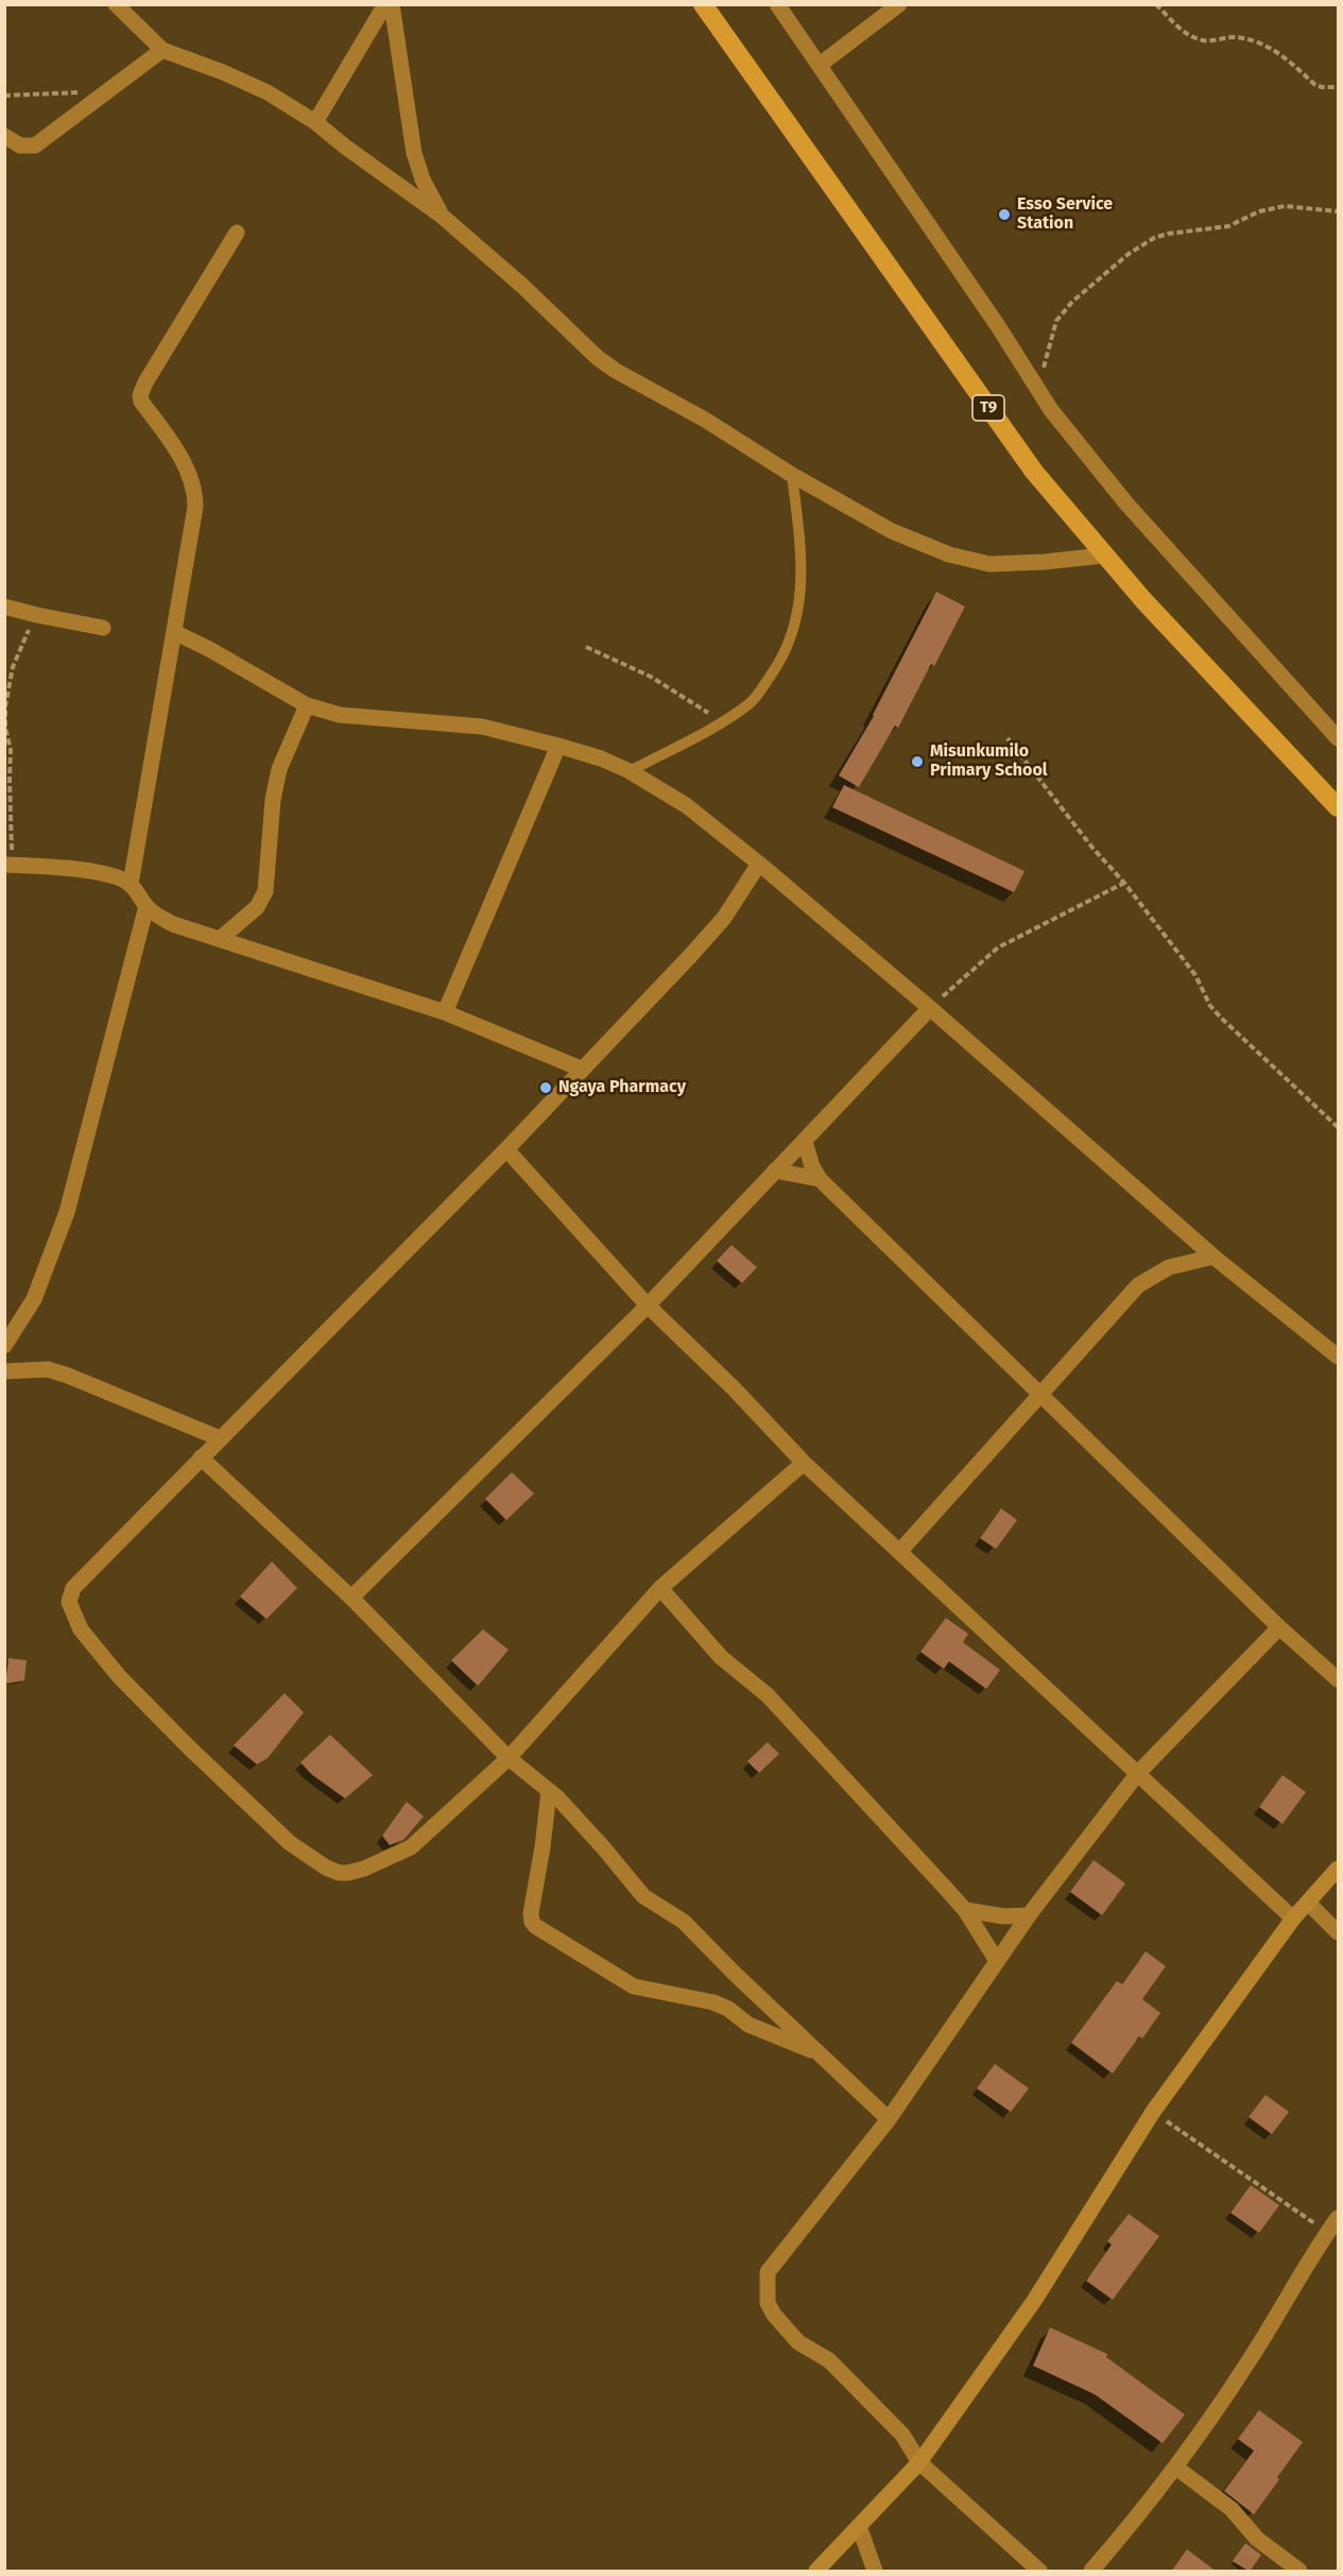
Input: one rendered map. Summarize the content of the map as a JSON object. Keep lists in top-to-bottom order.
{
  "streets": {
    "highway": ["T9"]
  },
  "places": ["Esso Service Station", "Misunkumilo Primary School", "Ngaya Pharmacy"]
}
